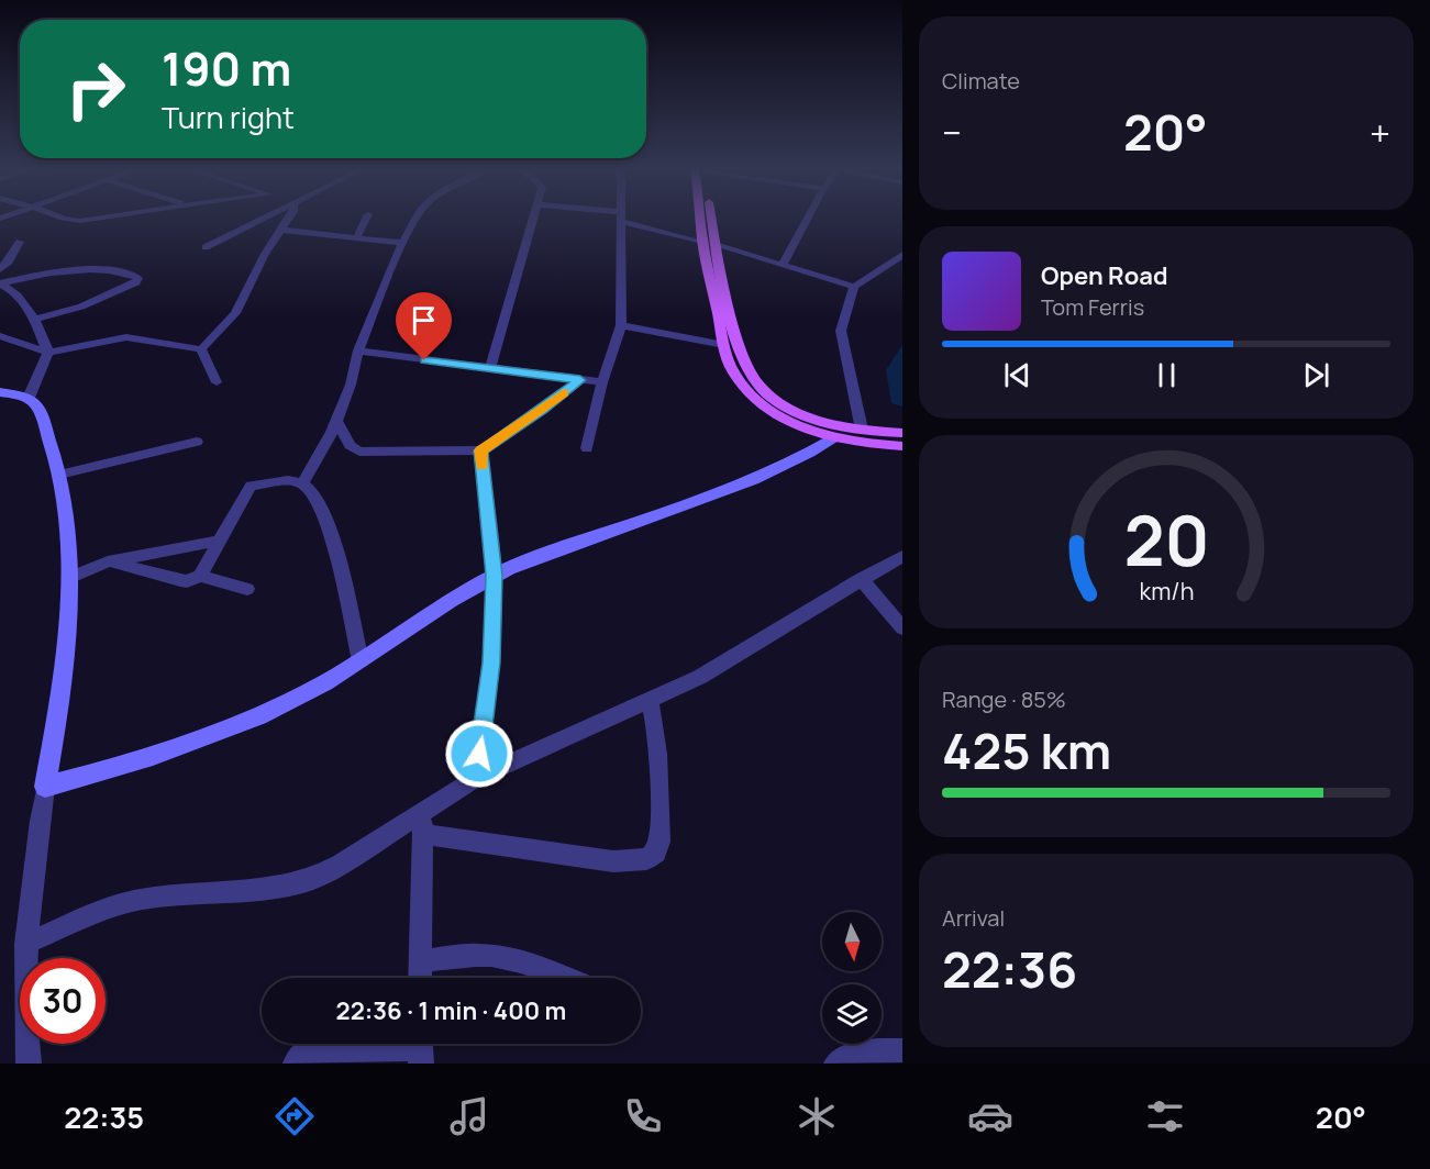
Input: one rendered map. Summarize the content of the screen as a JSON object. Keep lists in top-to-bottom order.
{
  "north": "bottom",
  "page": {
    "tile": [
      "Climate",
      ["Range · 85%", "425 km"],
      ["Arrival", "22:36"]
    ],
    "turn": ["190 m", "Turn right"],
    "heat": ["−", "20°", "+"],
    "song": ["Open Road", "Tom Ferris"],
    "limit": "30",
    "trip": "22:36 · 1 min · 400 m",
    "tabs": ["22:35", "20°"],
    "gauge": ["20", "km/h"]
  }
}
